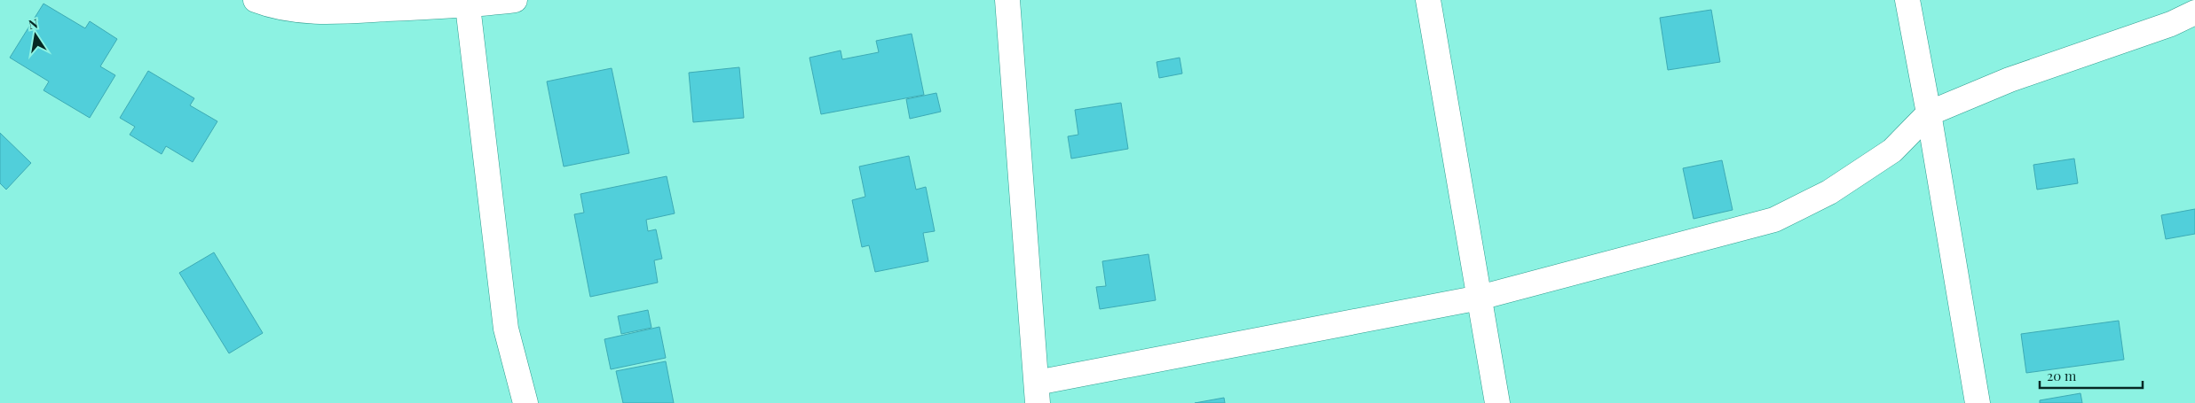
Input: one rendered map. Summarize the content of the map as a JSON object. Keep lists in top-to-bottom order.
{
  "scale_bar": "20 m",
  "north": "top"
}
